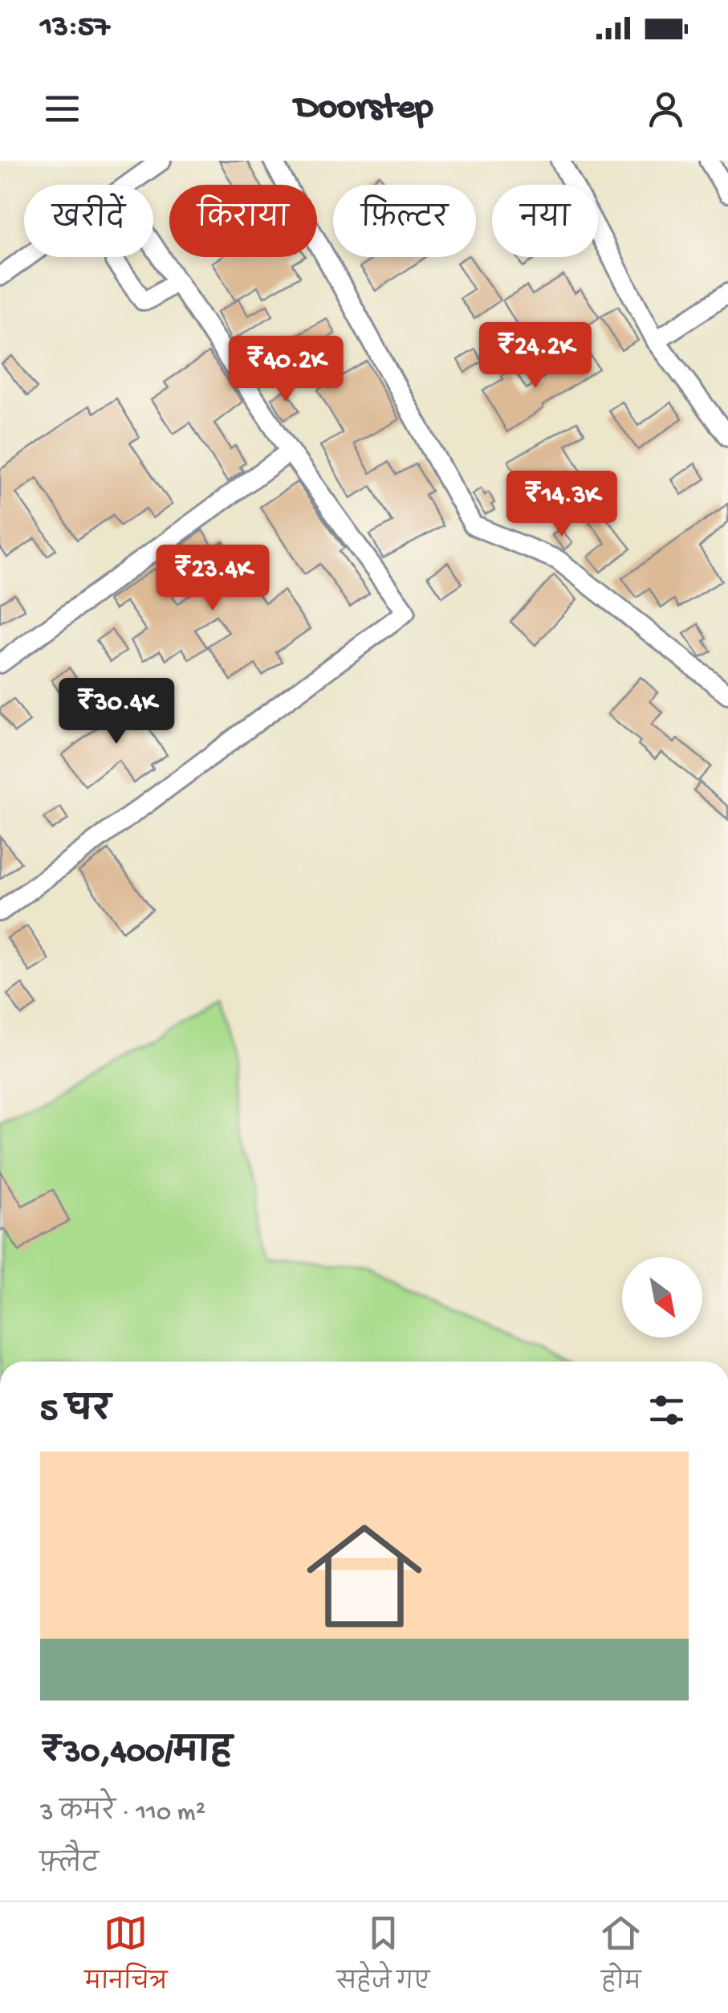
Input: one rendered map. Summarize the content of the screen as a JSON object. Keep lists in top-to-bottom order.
{
  "north": "bottom right",
  "page": {
    "status": "13:57",
    "header": "Doorstep",
    "chip": [
      "खरीदें",
      "किराया",
      "फ़िल्टर",
      "नया"
    ],
    "price": [
      "₹24.2K",
      "₹40.2K",
      "₹14.3K",
      "₹23.4K",
      "₹30.4K"
    ],
    "heading": "5 घर",
    "list": [
      {
        "name": "₹30,400/माह",
        "note": "3 कमरे · 110 m² · फ़्लैट"
      }
    ],
    "tabs": ["मानचित्र", "सहेजे गए", "होम"]
  }
}
